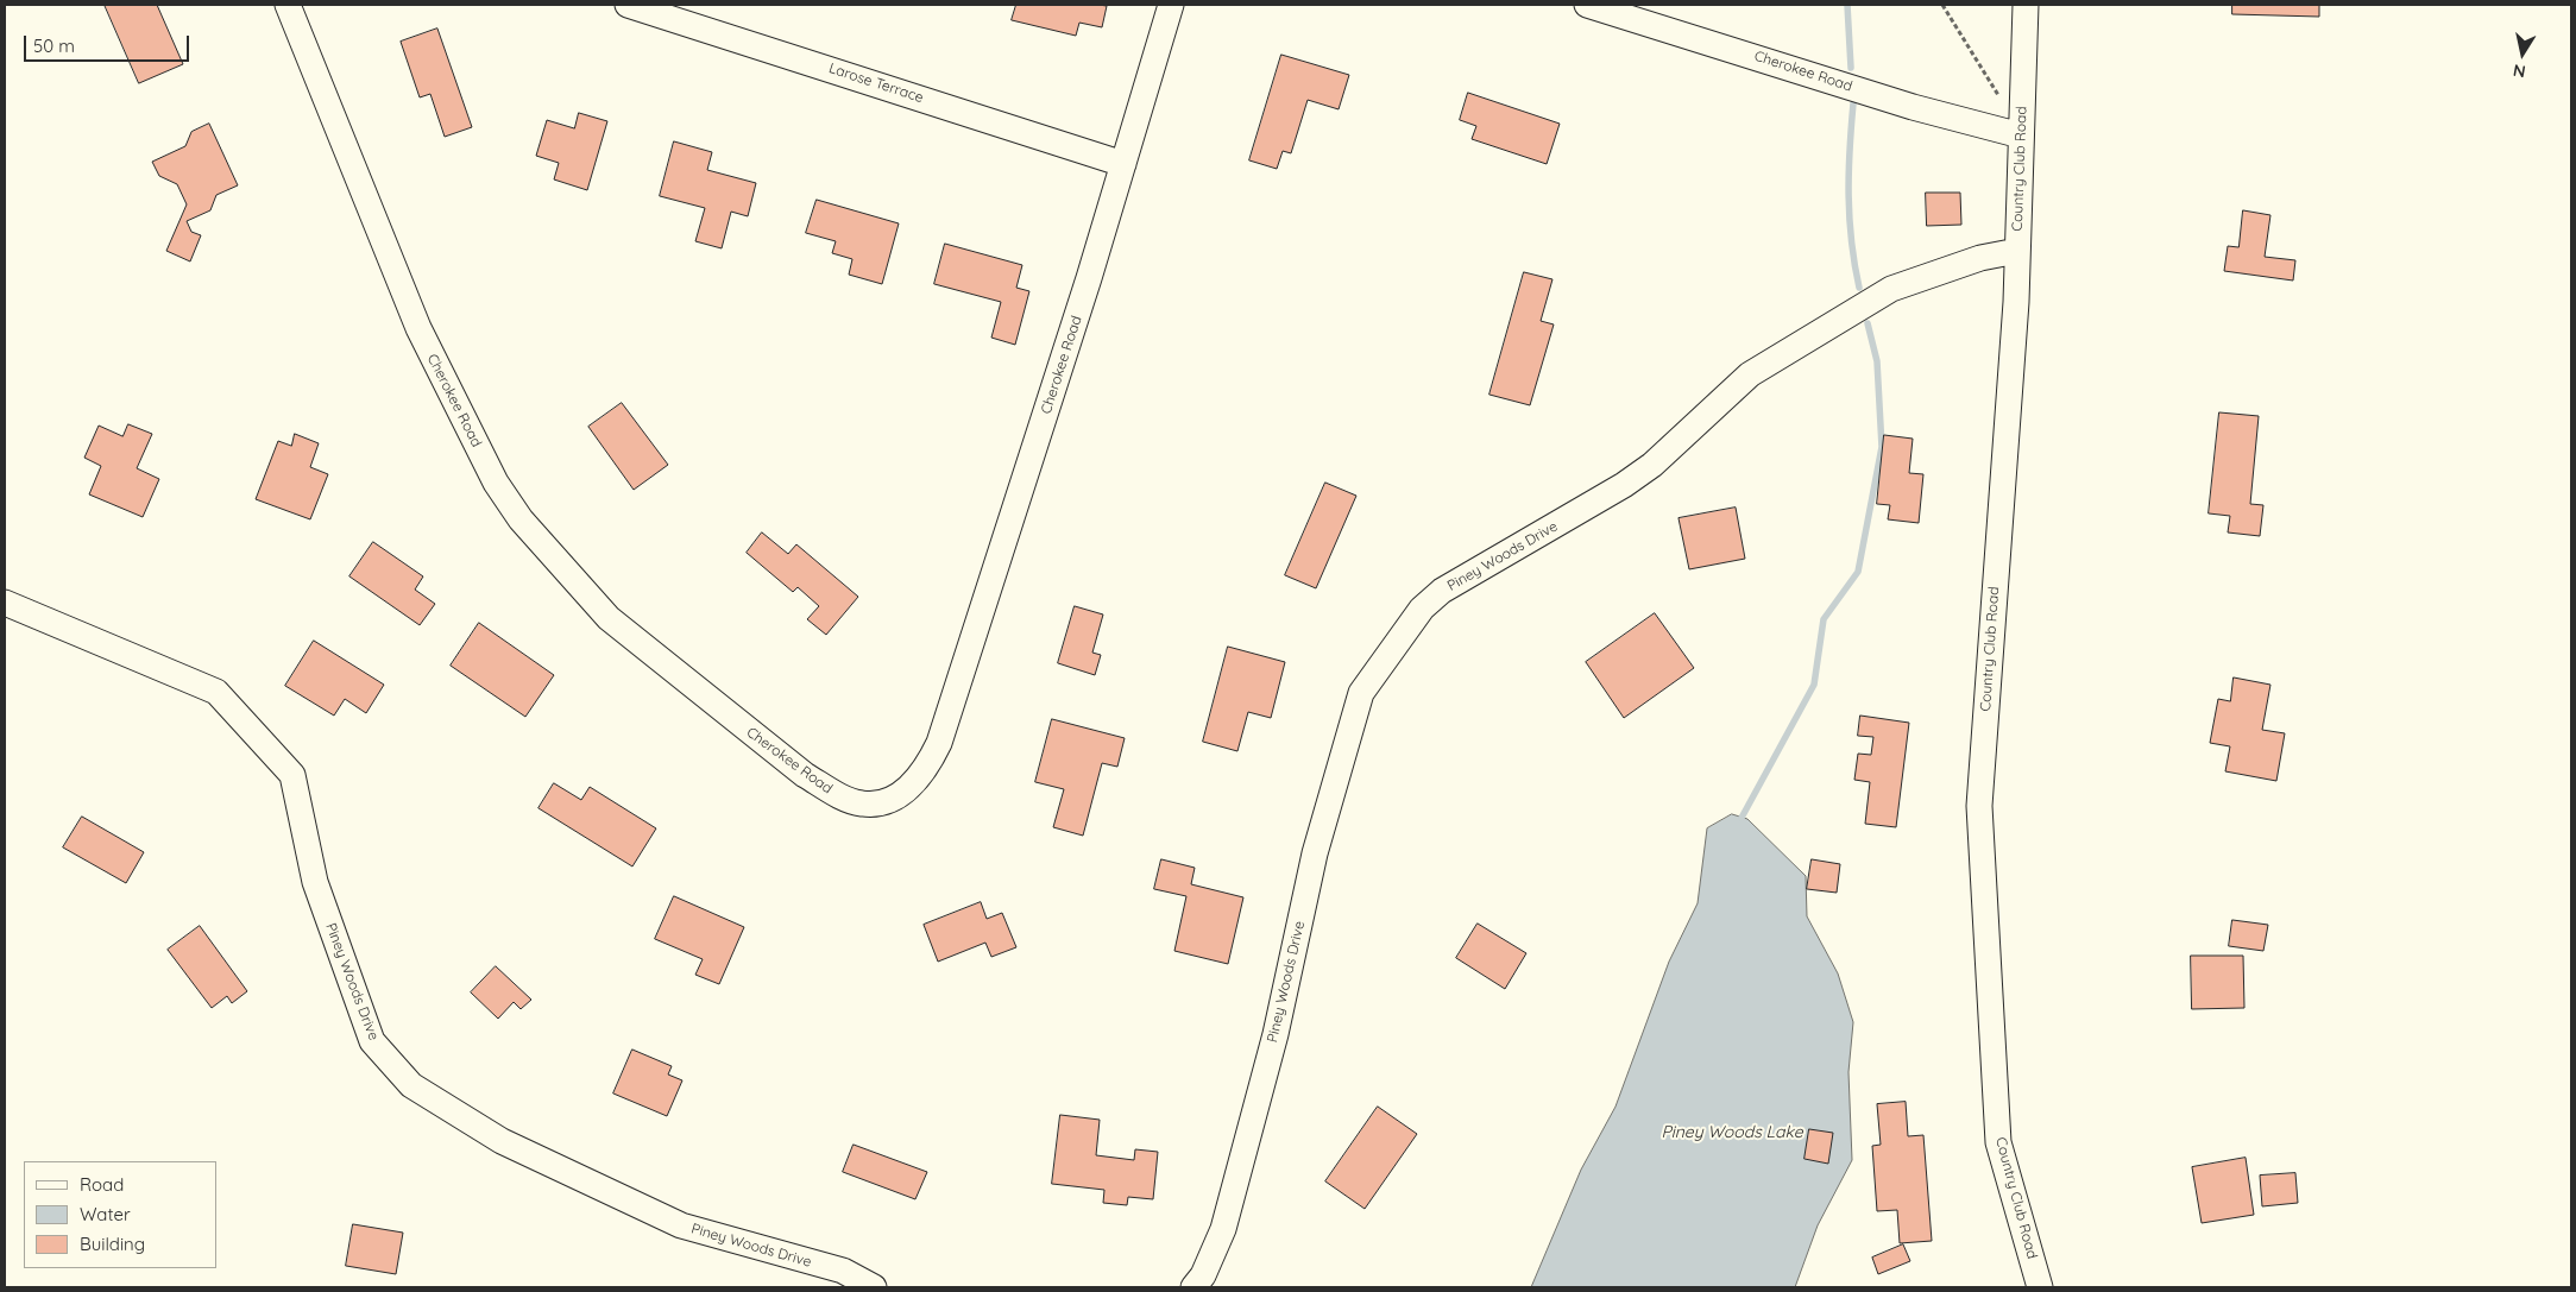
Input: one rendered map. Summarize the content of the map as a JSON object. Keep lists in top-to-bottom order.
{
  "streets": {
    "street": [
      "Cherokee Road",
      "Larose Terrace",
      "Country Club Road",
      "Piney Woods Drive"
    ]
  },
  "crossings": [
    ["Cherokee Road", "Larose Terrace"],
    ["Cherokee Road", "Country Club Road"],
    ["Country Club Road", "Piney Woods Drive"]
  ],
  "water": ["Piney Woods Lake"],
  "legend": ["Road", "Water", "Building"],
  "scale_bar": "50 m",
  "north": "bottom"
}
